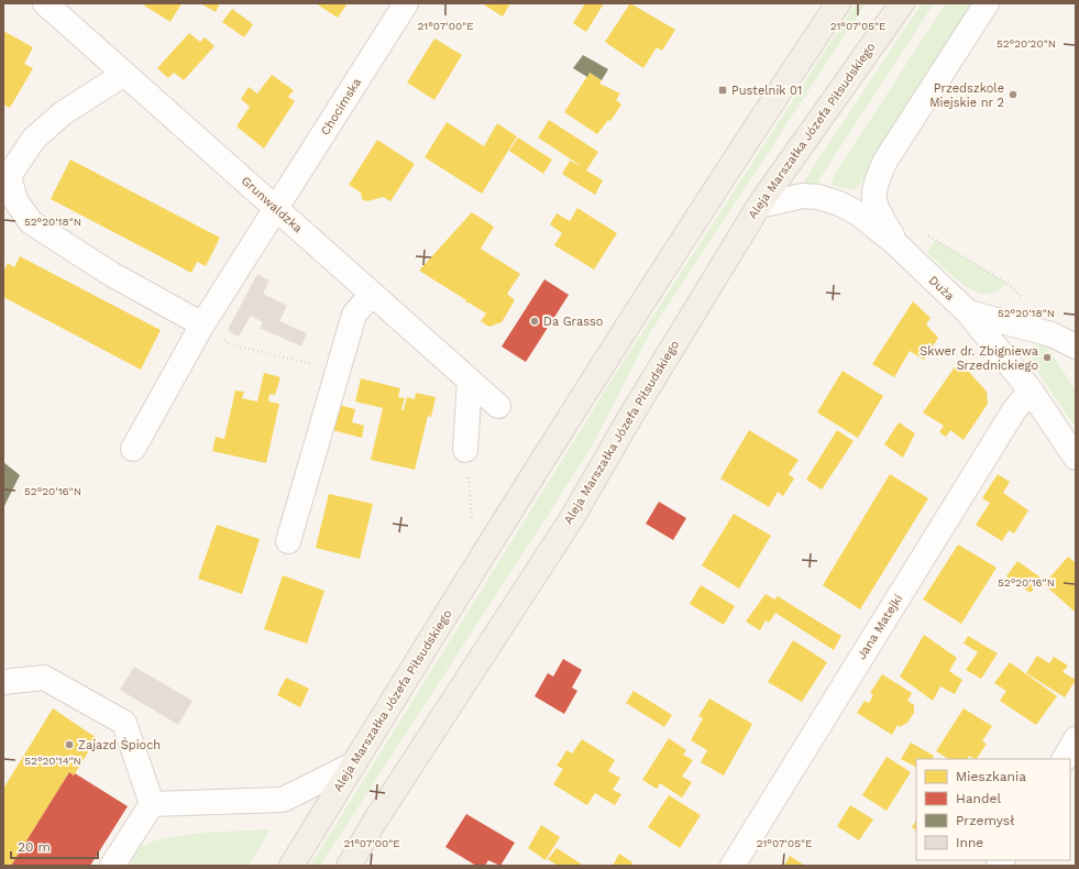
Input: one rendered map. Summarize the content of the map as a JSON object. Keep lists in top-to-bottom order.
{
  "streets": {
    "main road": ["Aleja Marszałka Józefa Piłsudskiego"],
    "street": [
      "Chocimska",
      "Grunwaldzka",
      "Duża",
      "Jana Matejki"
    ]
  },
  "crossings": [
    ["Chocimska", "Grunwaldzka"],
    ["Aleja Marszałka Józefa Piłsudskiego", "Duża"],
    ["Duża", "Jana Matejki"]
  ],
  "places": {
    "transit": ["Pustelnik 01"],
    "other": [
      "Przedszkole Miejskie nr 2",
      "Da Grasso",
      "Skwer dr. Zbigniewa Srzednickiego",
      "Zajazd Śpioch"
    ]
  },
  "legend": [
    "Mieszkania",
    "Handel",
    "Przemysł",
    "Inne"
  ],
  "scale_bar": "20 m",
  "coordinates": [
    "21°07'05\"E",
    "21°07'00\"E",
    "52°20'20\"N",
    "52°20'18\"N",
    "52°20'16\"N",
    "52°20'14\"N"
  ]
}
